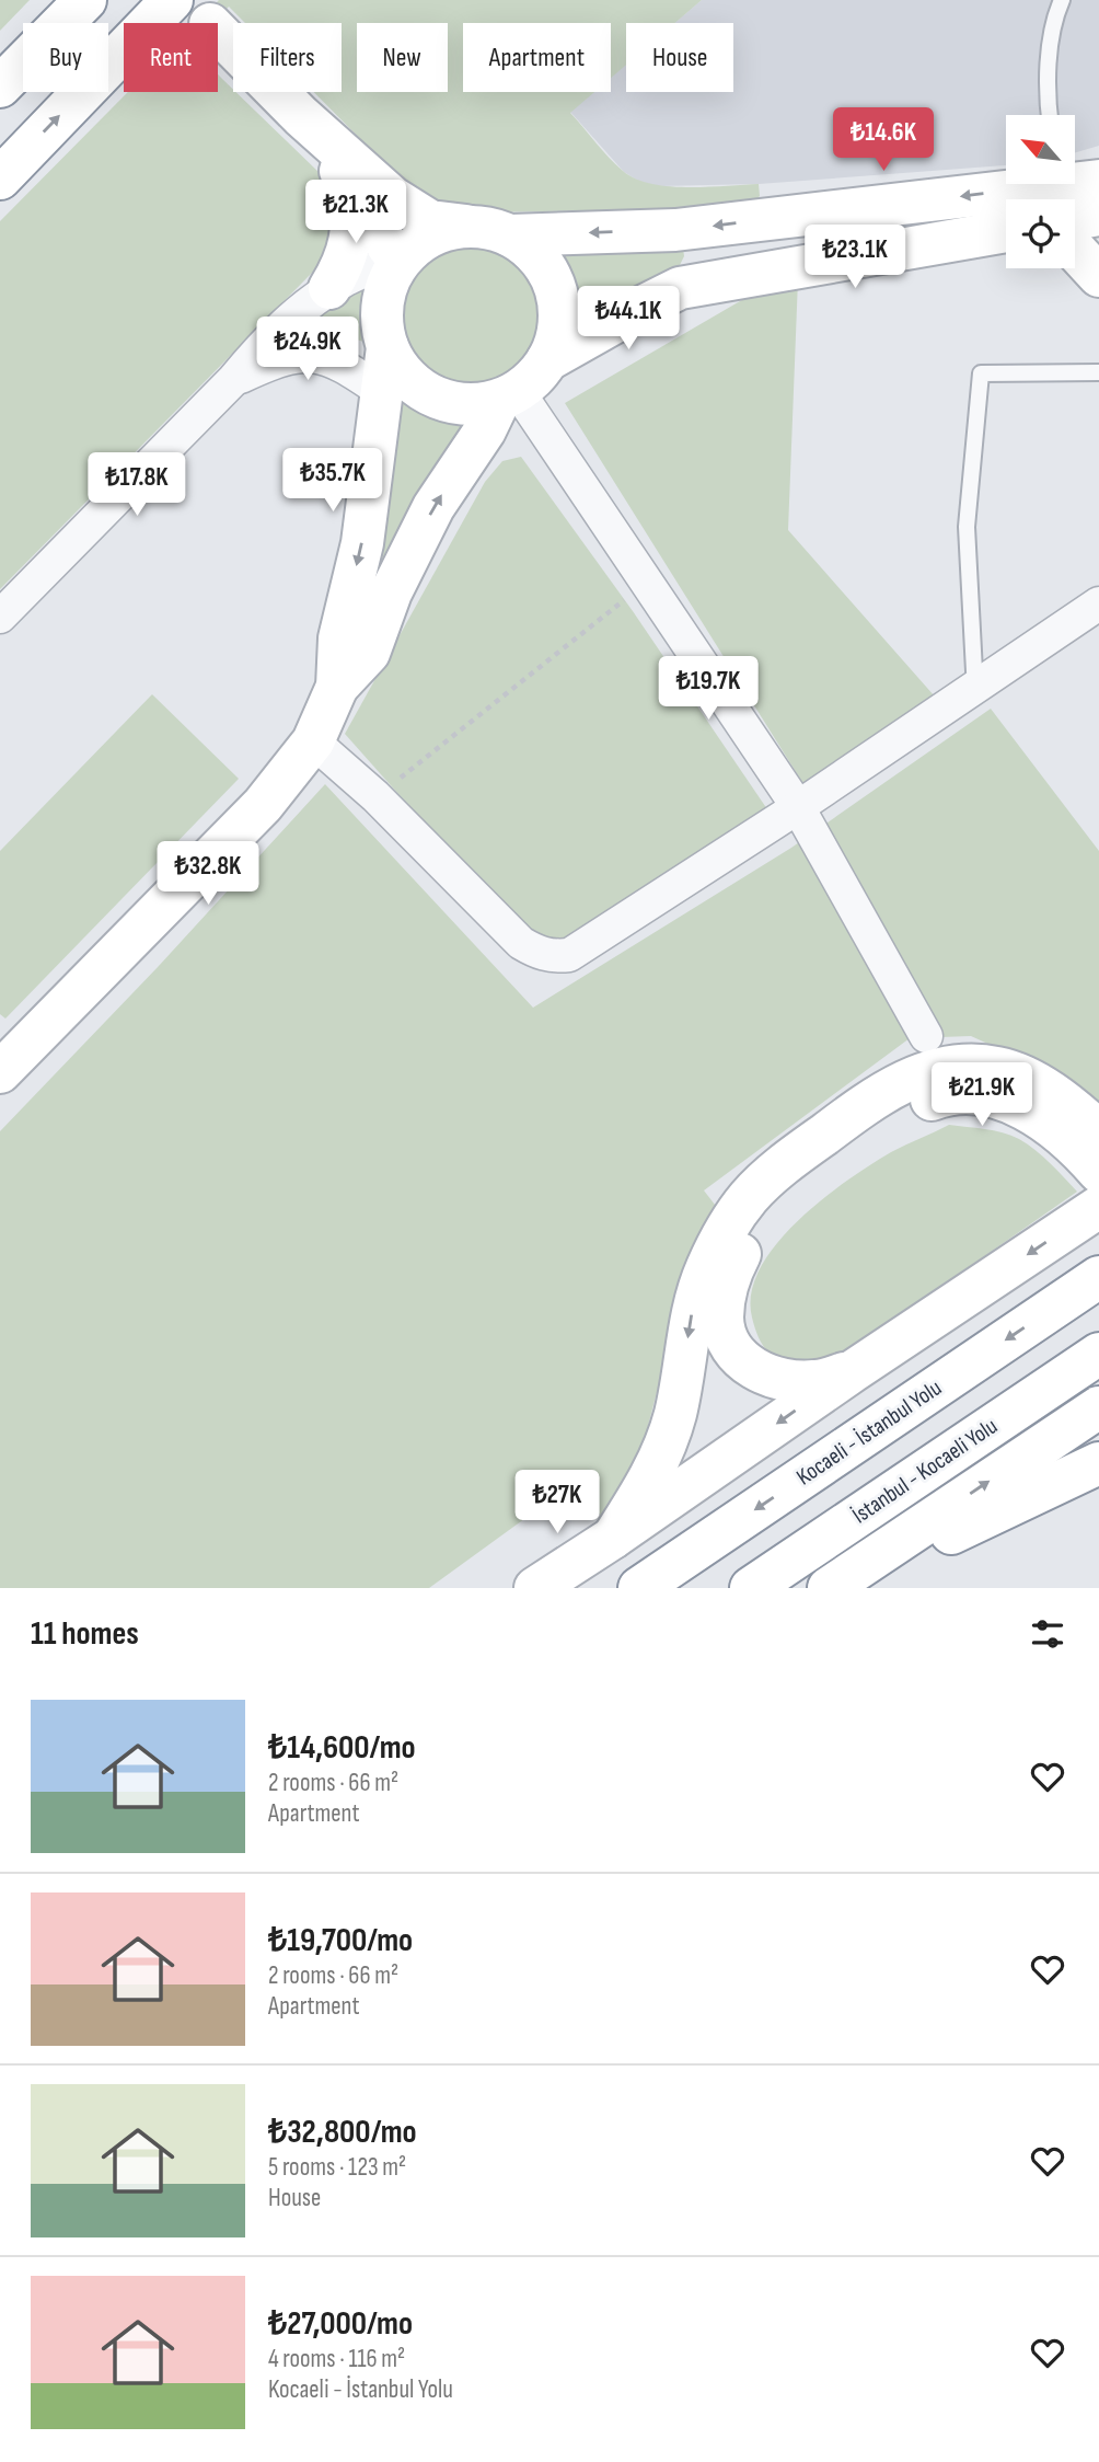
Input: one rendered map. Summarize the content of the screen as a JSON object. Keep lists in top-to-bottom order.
{
  "streets": {
    "main road": ["Kocaeli - İstanbul Yolu", "İstanbul - Kocaeli Yolu"]
  },
  "north": "top left",
  "page": {
    "chip": [
      "Buy",
      "Rent",
      "Filters",
      "New",
      "Apartment",
      "House"
    ],
    "price": [
      "₺14.6K",
      "₺21.3K",
      "₺23.1K",
      "₺44.1K",
      "₺24.9K",
      "₺35.7K",
      "₺17.8K",
      "₺19.7K",
      "₺32.8K",
      "₺21.9K",
      "₺27K"
    ],
    "heading": "11 homes",
    "list": [
      {
        "name": "₺14,600/mo",
        "note": "2 rooms · 66 m² · Apartment"
      },
      {
        "name": "₺19,700/mo",
        "note": "2 rooms · 66 m² · Apartment"
      },
      {
        "name": "₺32,800/mo",
        "note": "5 rooms · 123 m² · House"
      },
      {
        "name": "₺27,000/mo",
        "note": "4 rooms · 116 m² · Kocaeli - İstanbul Yolu"
      }
    ]
  }
}
